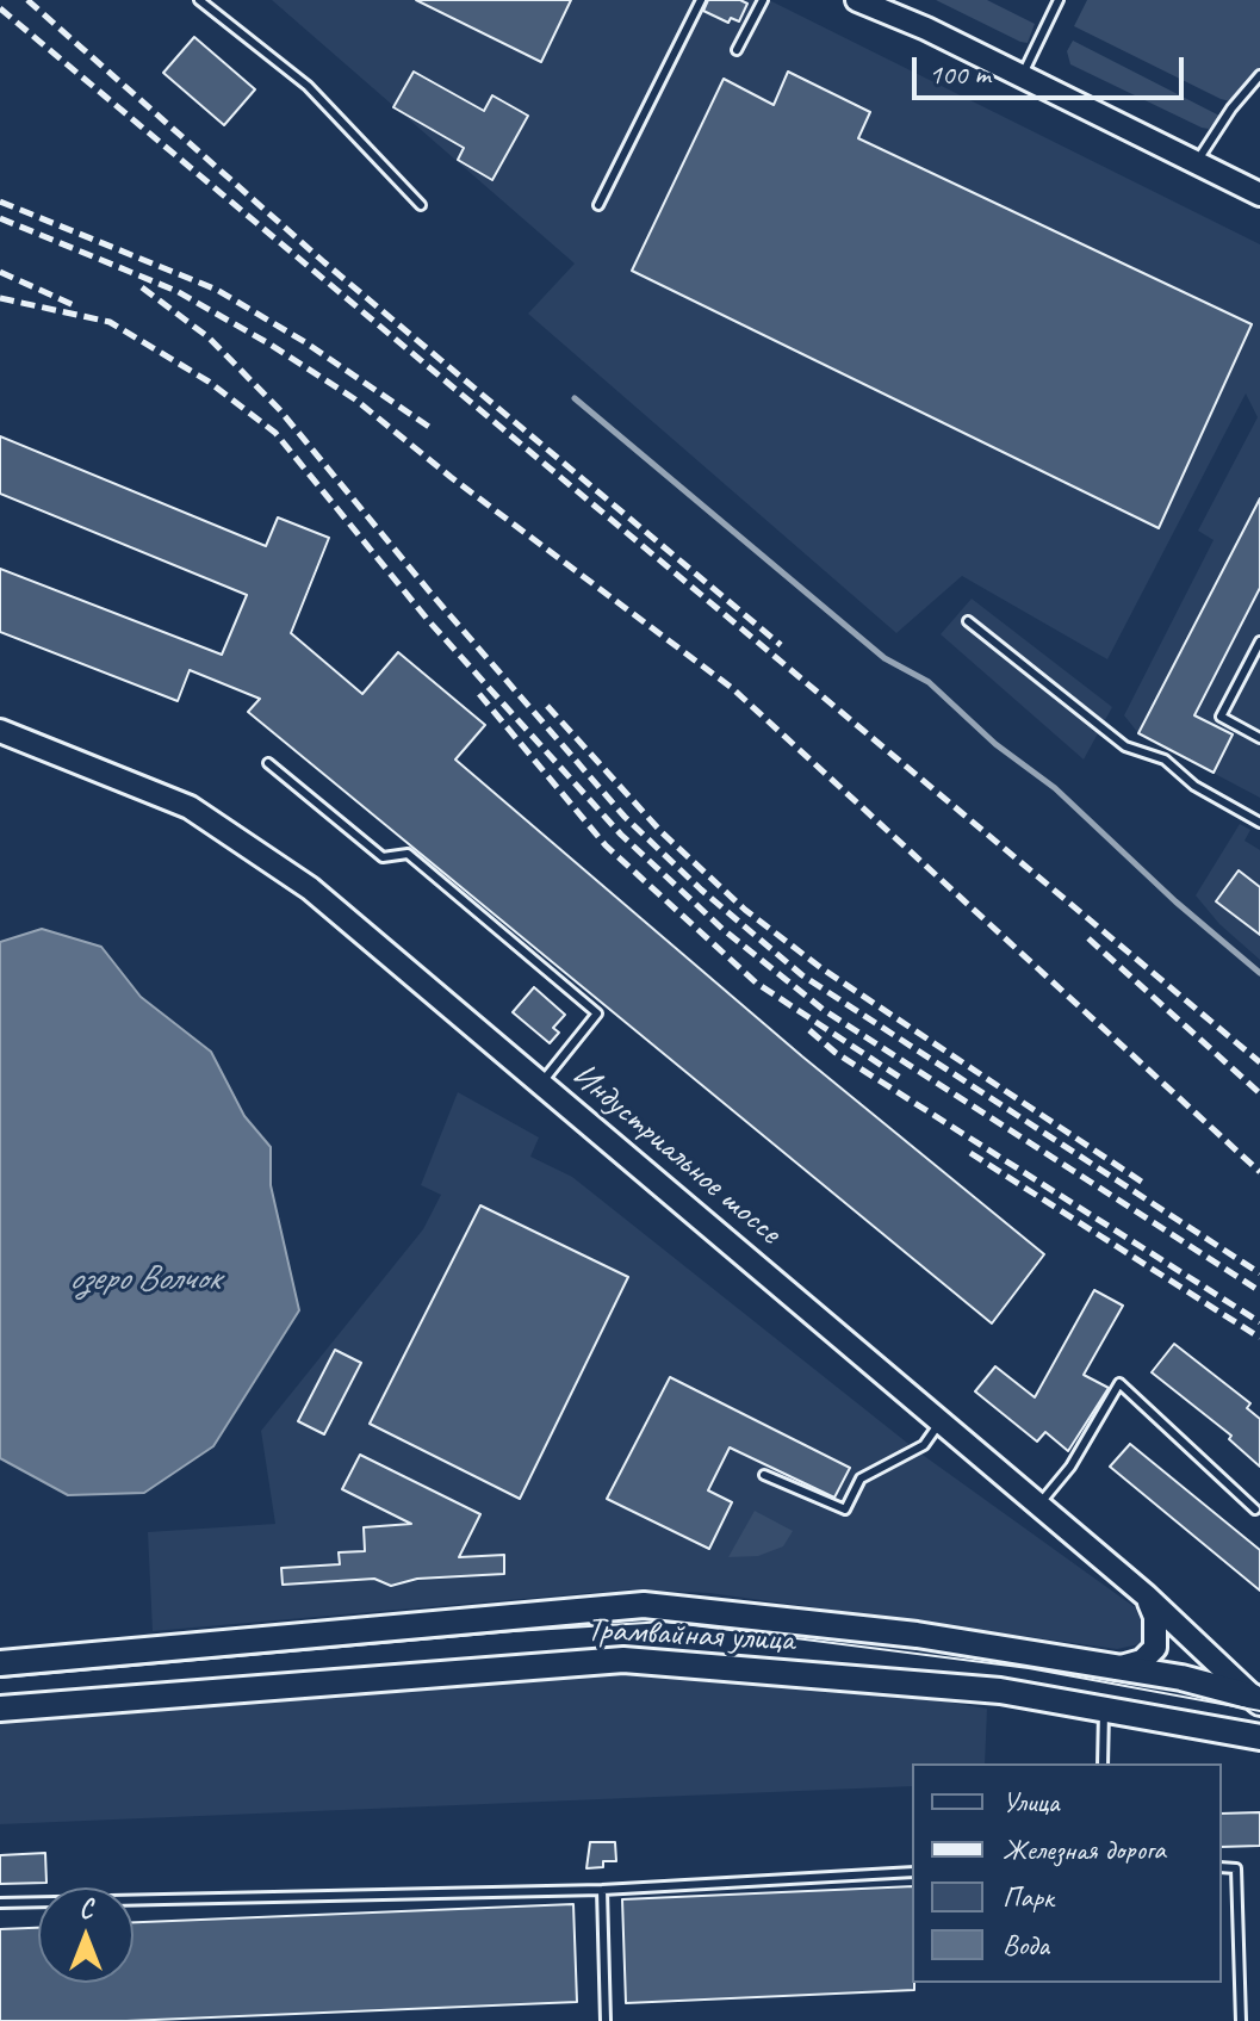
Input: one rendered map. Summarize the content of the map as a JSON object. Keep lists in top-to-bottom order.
{
  "streets": {
    "main road": ["Трамвайная улица"],
    "street": ["Индустриальное шоссе"]
  },
  "crossings": [
    ["Индустриальное шоссе", "Трамвайная улица"]
  ],
  "water": ["озеро Волчок"],
  "legend": [
    "Улица",
    "Железная дорога",
    "Парк",
    "Вода"
  ],
  "scale_bar": "100 m",
  "north": "top"
}
